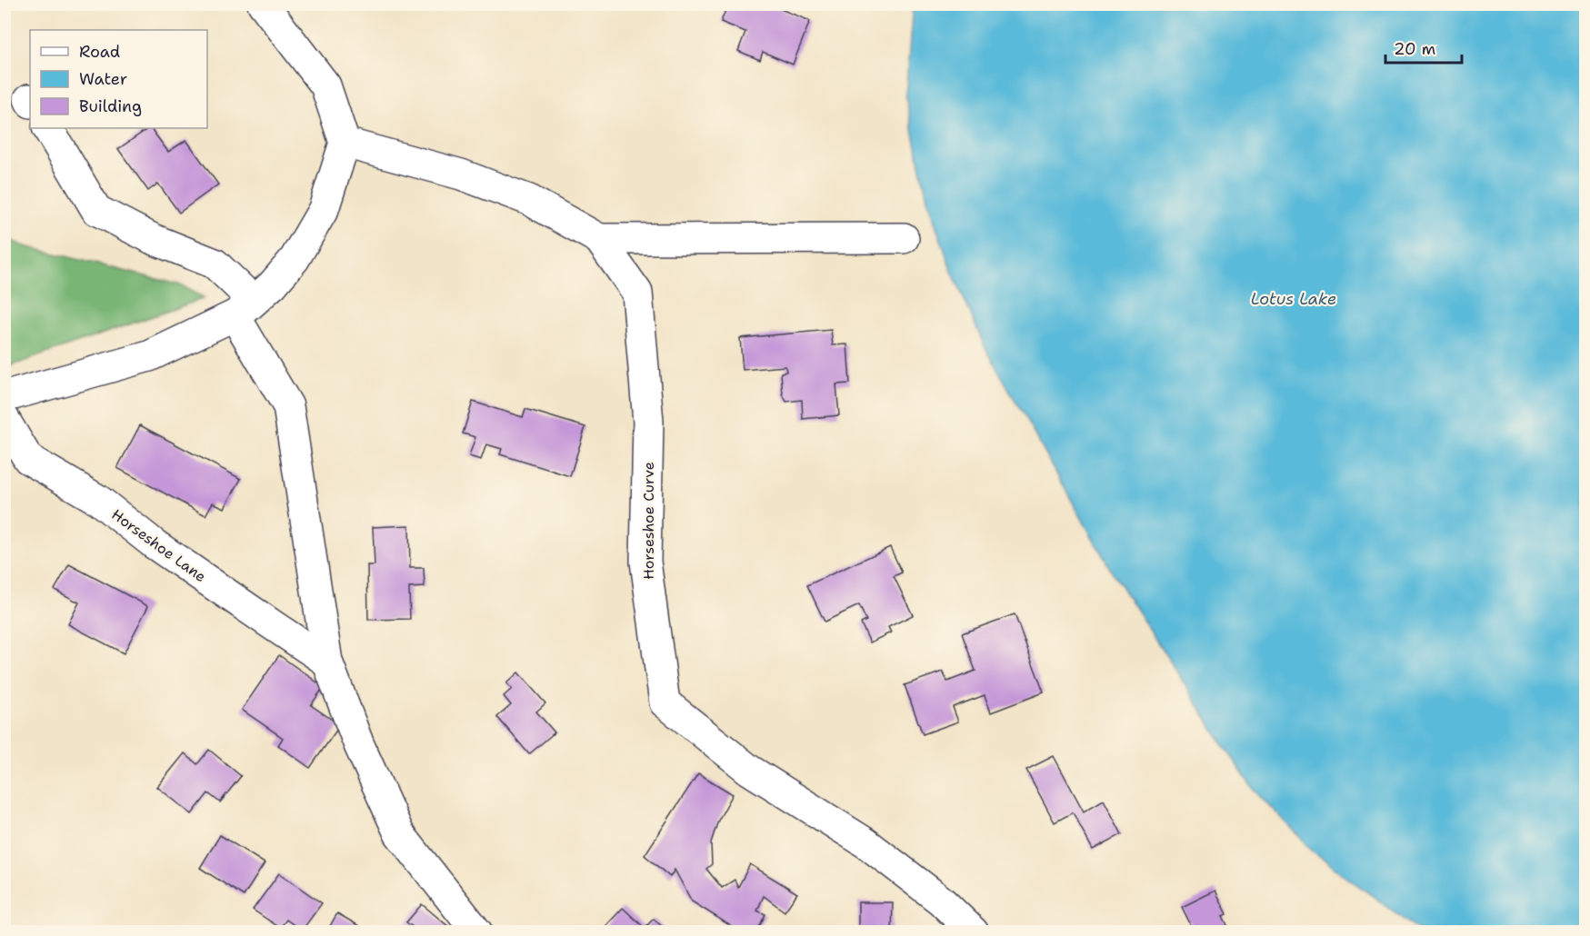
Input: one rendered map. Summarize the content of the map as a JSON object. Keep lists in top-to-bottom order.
{
  "streets": {
    "street": ["Horseshoe Curve", "Horseshoe Lane"]
  },
  "water": ["Lotus Lake"],
  "legend": ["Road", "Water", "Building"],
  "scale_bar": "20 m"
}
